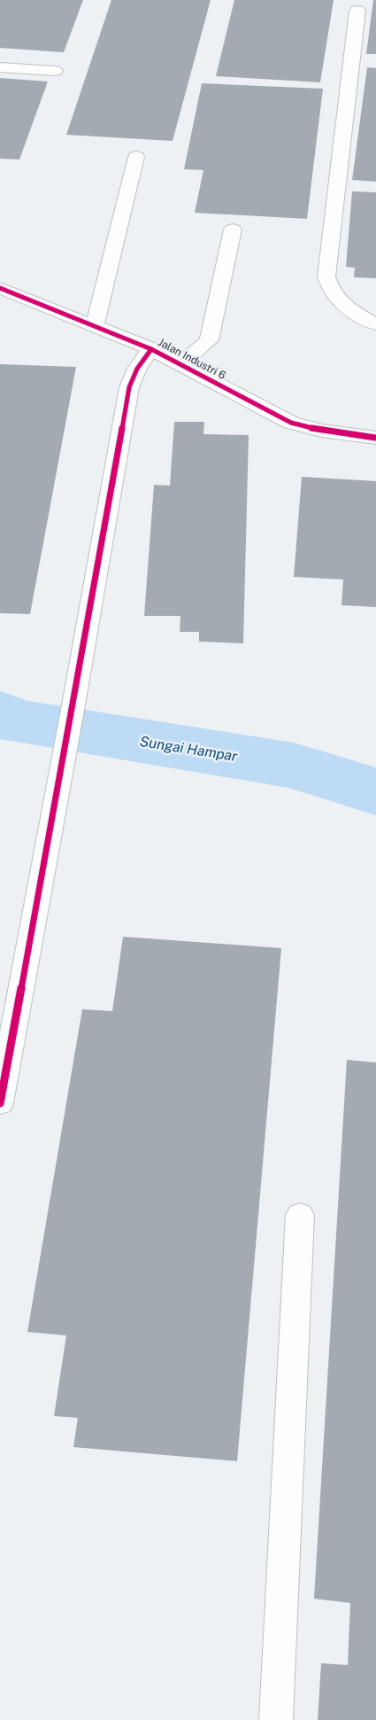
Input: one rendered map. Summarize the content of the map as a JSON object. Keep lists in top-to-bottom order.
{
  "streets": {
    "street": ["Jalan Industri 6"]
  },
  "water": ["Sungai Hampar"]
}
